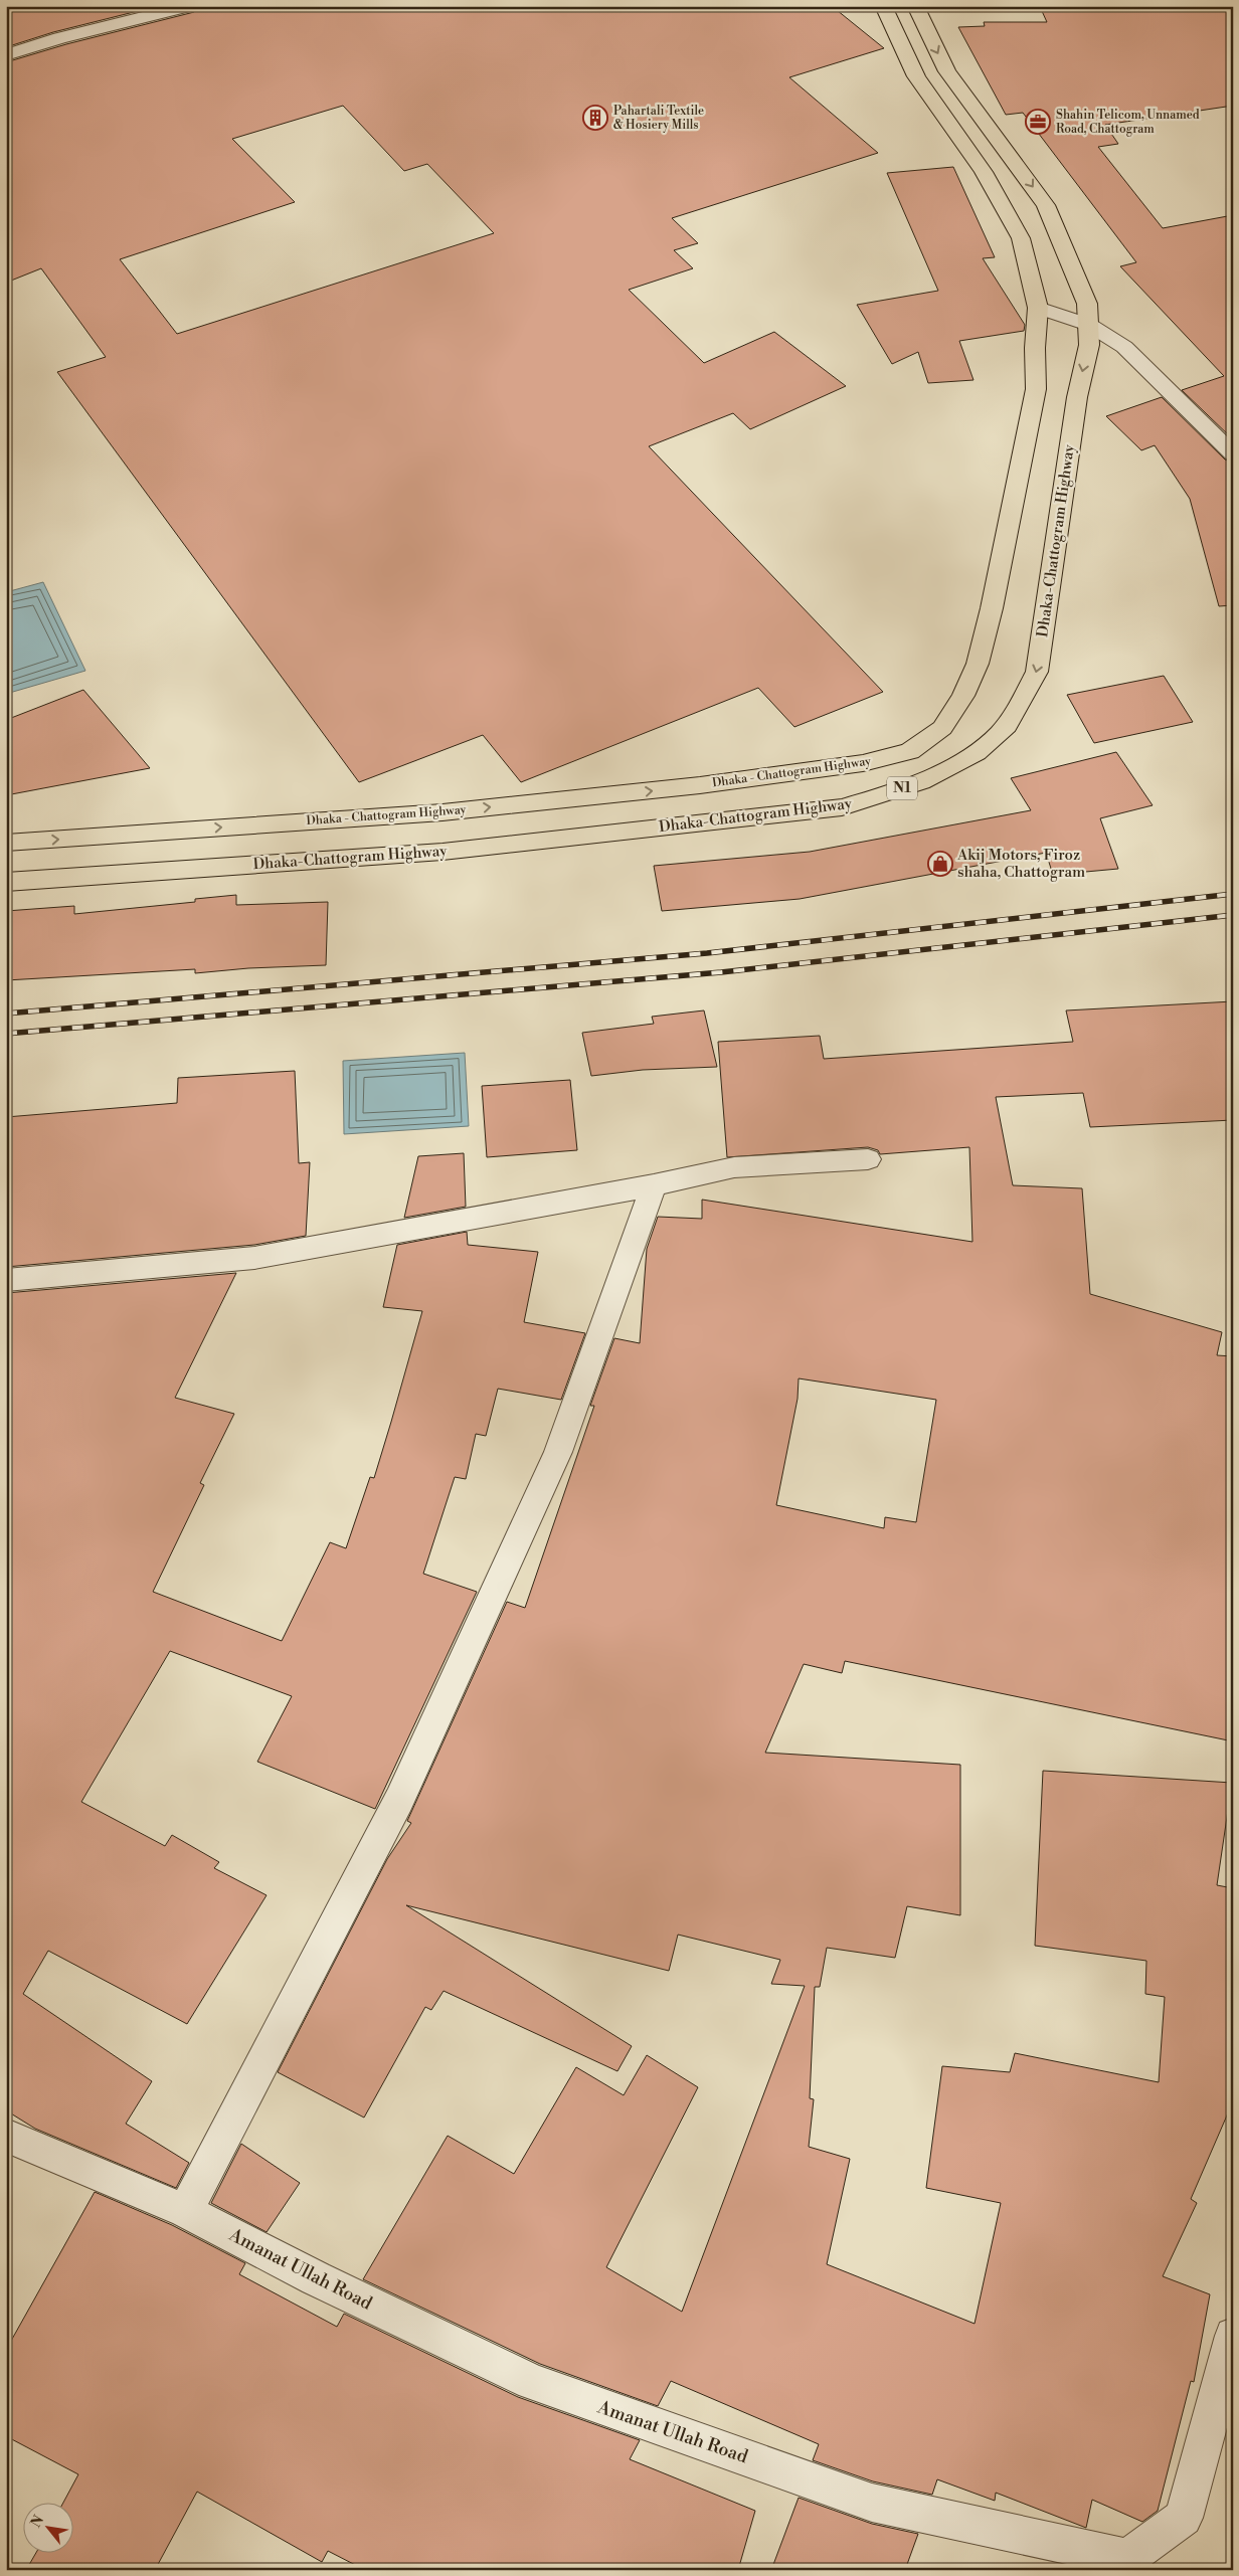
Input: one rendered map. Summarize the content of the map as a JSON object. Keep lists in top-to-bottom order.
{
  "streets": {
    "highway": ["Dhaka-Chattogram Highway", "Dhaka - Chattogram Highway", "N1"],
    "street": ["Amanat Ullah Road"]
  },
  "one_way": ["Dhaka - Chattogram Highway"],
  "places": {
    "building": ["Pahartali Textile & Hosiery Mills"],
    "office": ["Shahin Telicom, Unnamed Road, Chattogram"],
    "shop": ["Akij Motors, Firoz shaha, Chattogram"]
  },
  "north": "top left"
}
